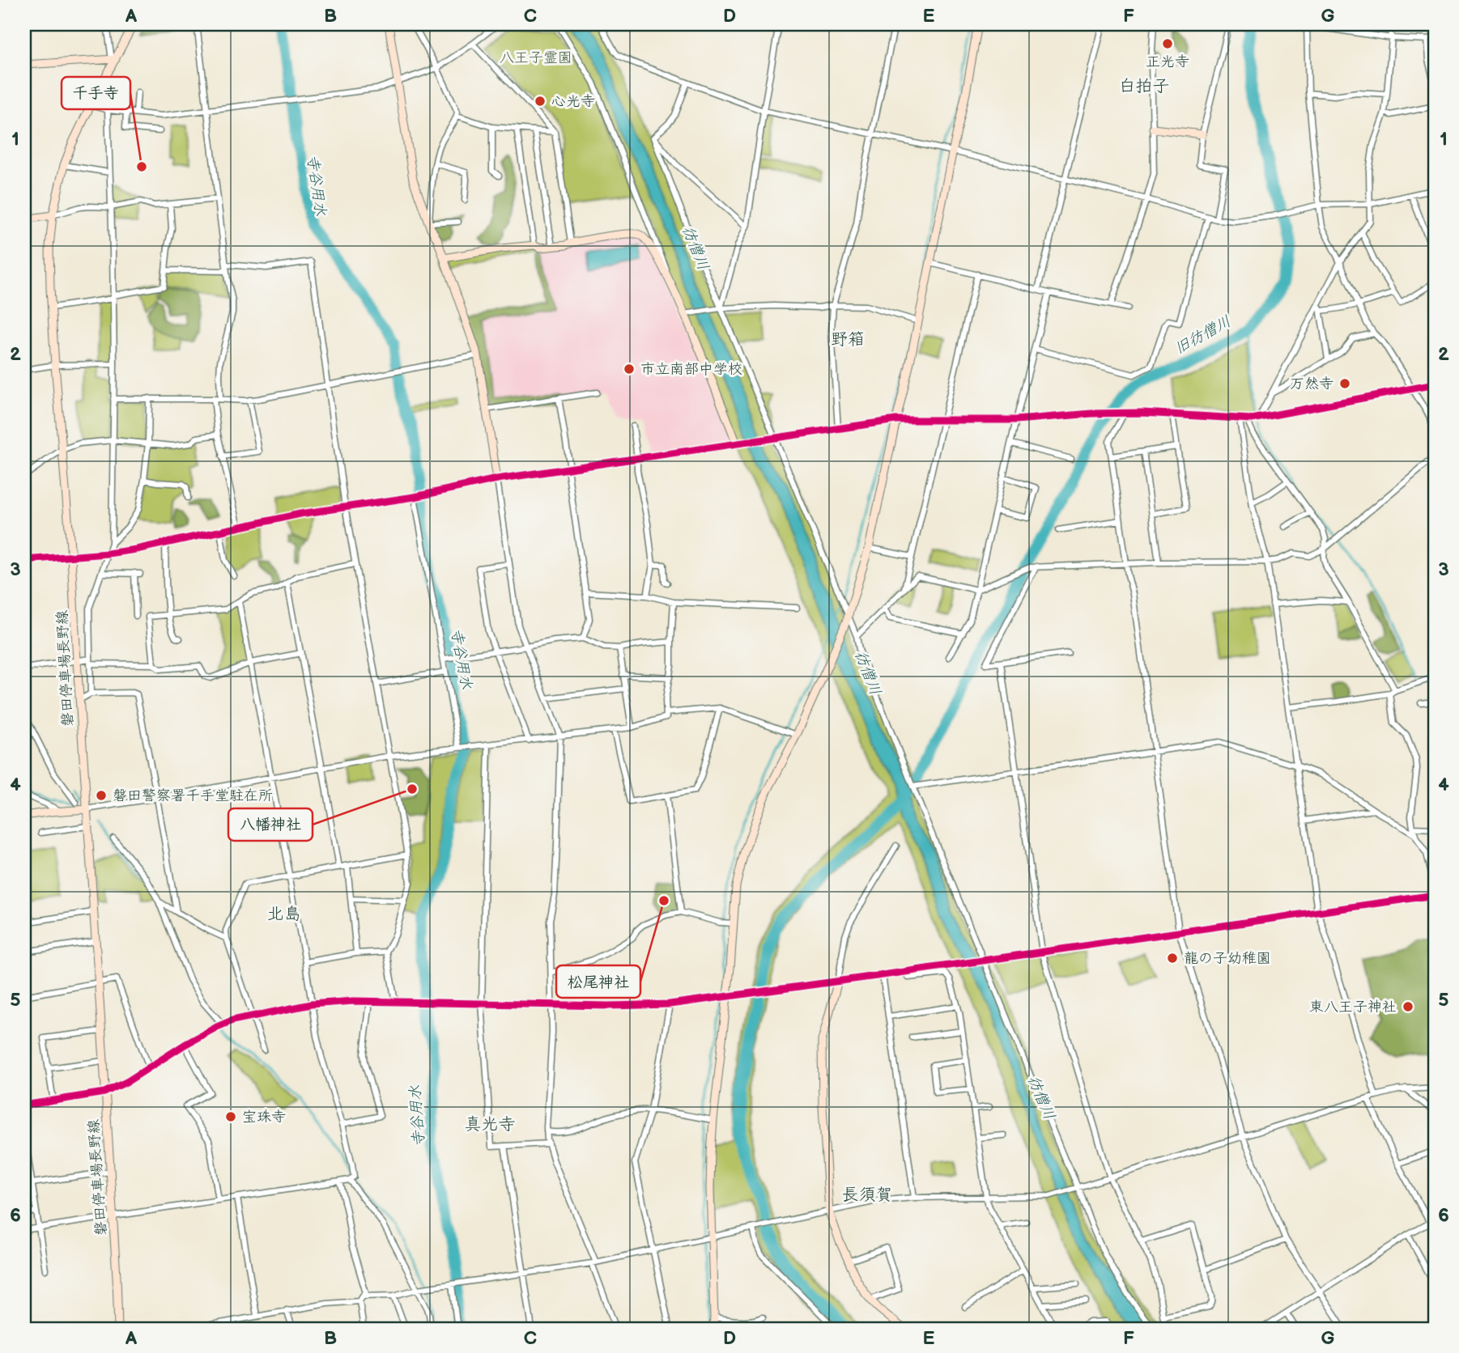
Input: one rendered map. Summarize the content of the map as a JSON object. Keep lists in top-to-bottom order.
{
  "streets": {
    "street": ["磐田停車場長野線"]
  },
  "districts": [
    "白拍子",
    "野箱",
    "北島",
    "真光寺",
    "長須賀"
  ],
  "water": ["寺谷用水", "彷僧川", "旧彷僧川"],
  "parks": ["八王子霊園"],
  "places": [
    "正光寺",
    "心光寺",
    "千手寺",
    "市立南部中学校",
    "万然寺",
    "八幡神社",
    "磐田警察署千手堂駐在所",
    "松尾神社",
    "龍の子幼稚園",
    "東八王子神社",
    "宝珠寺"
  ],
  "grid": {
    "columns": [
      "A",
      "B",
      "C",
      "D",
      "E",
      "F",
      "G"
    ],
    "rows": [
      "1",
      "2",
      "3",
      "4",
      "5",
      "6"
    ]
  }
}
